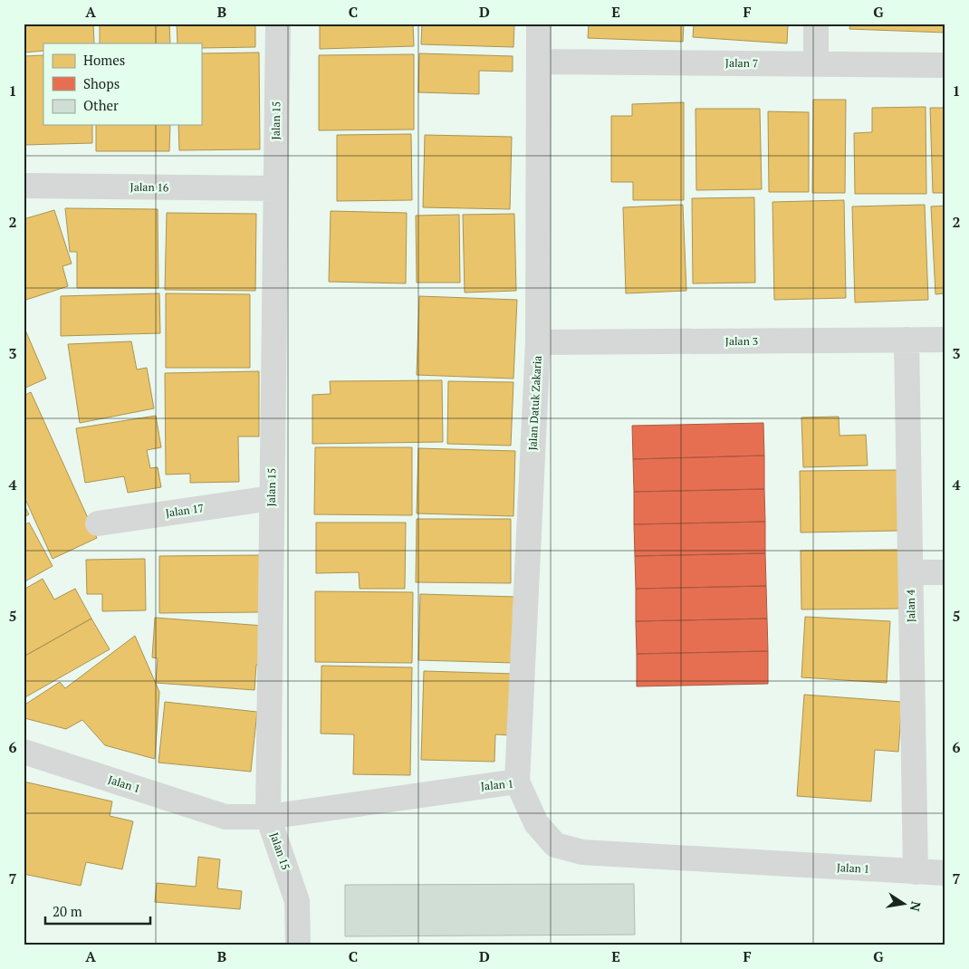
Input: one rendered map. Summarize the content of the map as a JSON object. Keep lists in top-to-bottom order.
{
  "streets": {
    "street": [
      "Jalan 7",
      "Jalan 15",
      "Jalan 16",
      "Jalan 3",
      "Jalan Datuk Zakaria",
      "Jalan 17",
      "Jalan 4",
      "Jalan 1"
    ]
  },
  "crossings": [
    ["Jalan 7", "Jalan Datuk Zakaria"],
    ["Jalan 15", "Jalan 16"],
    ["Jalan 15", "Jalan 17"],
    ["Jalan 15", "Jalan 1"],
    ["Jalan 3", "Jalan Datuk Zakaria"],
    ["Jalan 3", "Jalan 4"],
    ["Jalan Datuk Zakaria", "Jalan 1"],
    ["Jalan 4", "Jalan 1"]
  ],
  "legend": ["Homes", "Shops", "Other"],
  "scale_bar": "20 m",
  "north": "right",
  "grid": {
    "columns": [
      "A",
      "B",
      "C",
      "D",
      "E",
      "F",
      "G"
    ],
    "rows": [
      "1",
      "2",
      "3",
      "4",
      "5",
      "6",
      "7"
    ]
  }
}
